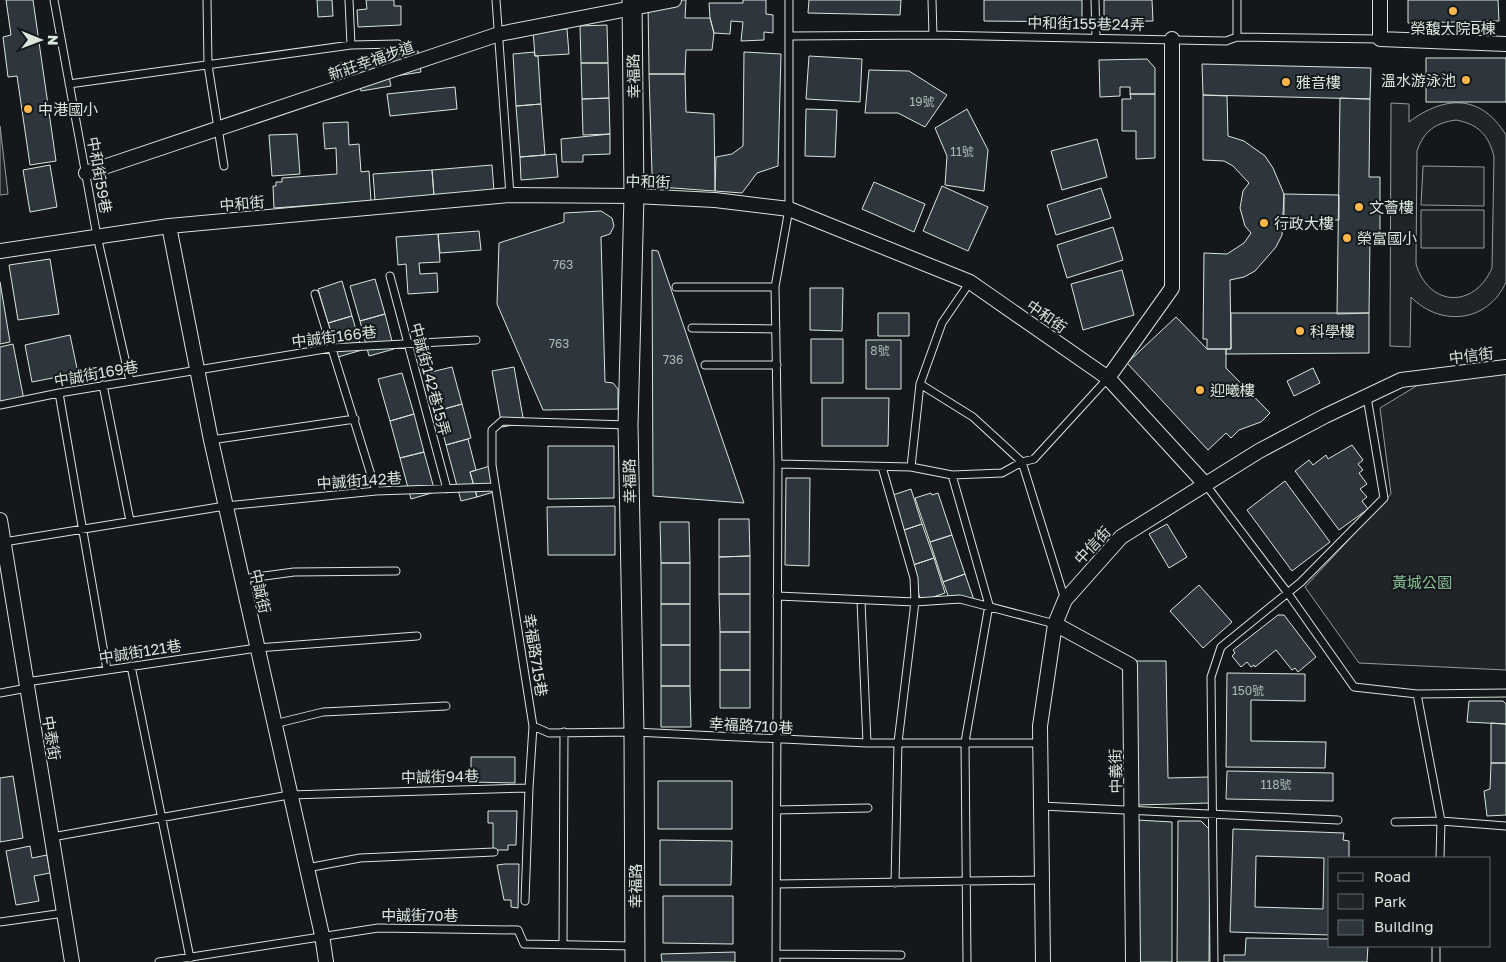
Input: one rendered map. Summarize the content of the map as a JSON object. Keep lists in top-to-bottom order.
{
  "streets": {
    "street": [
      "新莊幸福步道",
      "幸福路",
      "中和街",
      "中信街",
      "中誠街",
      "中泰街",
      "中義街"
    ],
    "lane": [
      "中和街155巷24弄",
      "中和街59巷",
      "中誠街166巷",
      "中誠街169巷",
      "中誠街142巷15弄",
      "中誠街142巷",
      "中誠街121巷",
      "幸福路715巷",
      "幸福路710巷",
      "中誠街94巷",
      "中誠街70巷"
    ]
  },
  "crossings": [
    ["新莊幸福步道", "幸福路"],
    ["新莊幸福步道", "中和街59巷"],
    ["幸福路", "中和街"],
    ["幸福路", "幸福路715巷"],
    ["幸福路", "幸福路710巷"],
    ["中和街59巷", "中和街"],
    ["中和街59巷", "中誠街169巷"],
    ["中和街", "中信街"],
    ["中和街", "中誠街"],
    ["中誠街166巷", "中誠街169巷"],
    ["中誠街166巷", "中誠街142巷15弄"],
    ["中誠街166巷", "中誠街"],
    ["中信街", "幸福路710巷"],
    ["中信街", "中義街"],
    ["中誠街169巷", "中誠街"],
    ["中誠街142巷15弄", "中誠街142巷"],
    ["中誠街142巷", "中誠街"],
    ["中誠街142巷", "幸福路715巷"],
    ["中誠街142巷", "中泰街"],
    ["中誠街", "中誠街121巷"],
    ["中誠街", "中誠街94巷"],
    ["中誠街", "中誠街70巷"],
    ["中誠街121巷", "中泰街"],
    ["中泰街", "中誠街94巷"]
  ],
  "parks": ["黃城公園"],
  "places": [
    "榮馥大院B棟",
    "溫水游泳池",
    "雅音樓",
    "中港國小",
    "文薈樓",
    "行政大樓",
    "榮富國小",
    "科學樓",
    "迎曦樓"
  ],
  "house_numbers": [
    "19號",
    "11號",
    "763",
    "763",
    "8號",
    "736",
    "150號",
    "118號"
  ],
  "legend": ["Road", "Park", "Building"],
  "north": "right"
}
